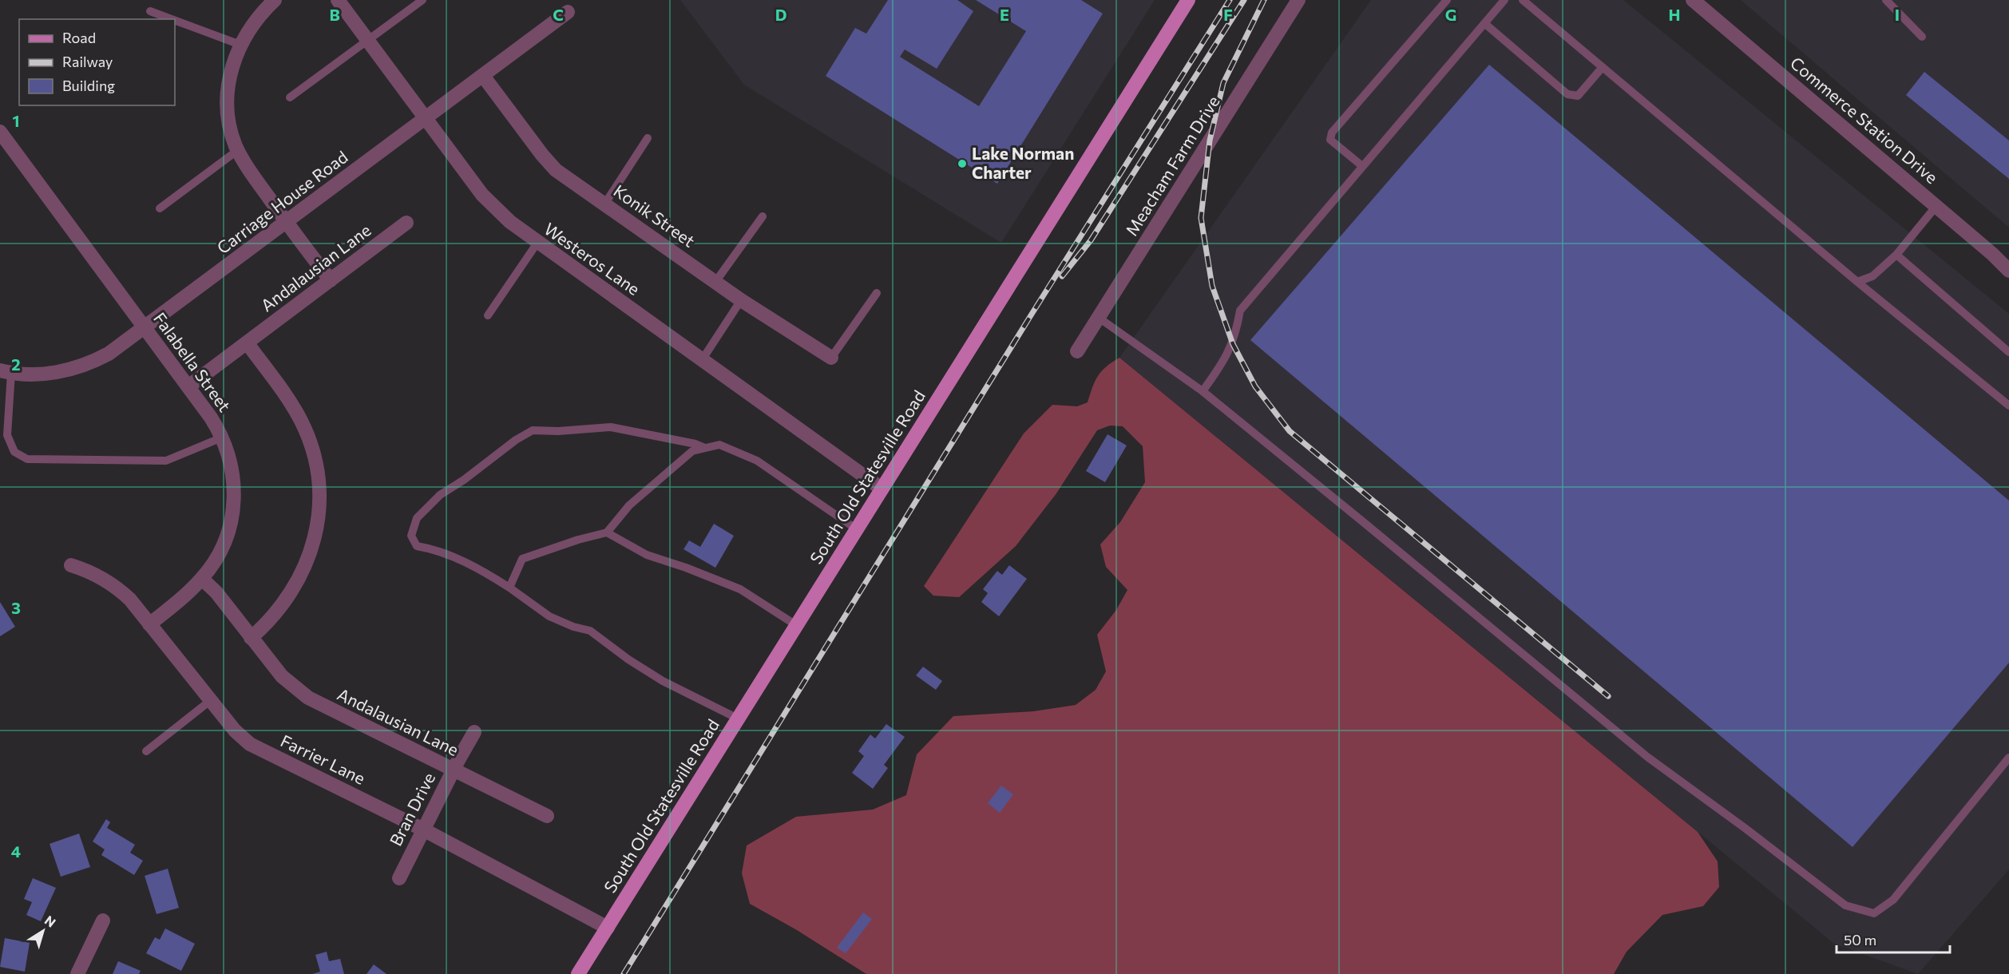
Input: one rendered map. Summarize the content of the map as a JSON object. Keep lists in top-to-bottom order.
{
  "streets": {
    "main road": ["South Old Statesville Road"],
    "street": [
      "Commerce Station Drive",
      "Meacham Farm Drive",
      "Carriage House Road",
      "Konik Street",
      "Westeros Lane",
      "Andalausian Lane",
      "Falabella Street",
      "Farrier Lane",
      "Bran Drive"
    ]
  },
  "crossings": [
    ["Carriage House Road", "Konik Street"],
    ["Carriage House Road", "Westeros Lane"],
    ["Carriage House Road", "Falabella Street"],
    ["Westeros Lane", "South Old Statesville Road"],
    ["Andalausian Lane", "Falabella Street"],
    ["Andalausian Lane", "Bran Drive"],
    ["Falabella Street", "Farrier Lane"],
    ["South Old Statesville Road", "Farrier Lane"],
    ["Farrier Lane", "Bran Drive"]
  ],
  "places": ["Lake Norman Charter"],
  "legend": ["Road", "Railway", "Building"],
  "scale_bar": "50 m",
  "north": "top right",
  "grid": {
    "columns": [
      "B",
      "C",
      "D",
      "E",
      "F",
      "G",
      "H",
      "I"
    ],
    "rows": [
      "1",
      "2",
      "3",
      "4"
    ]
  }
}
